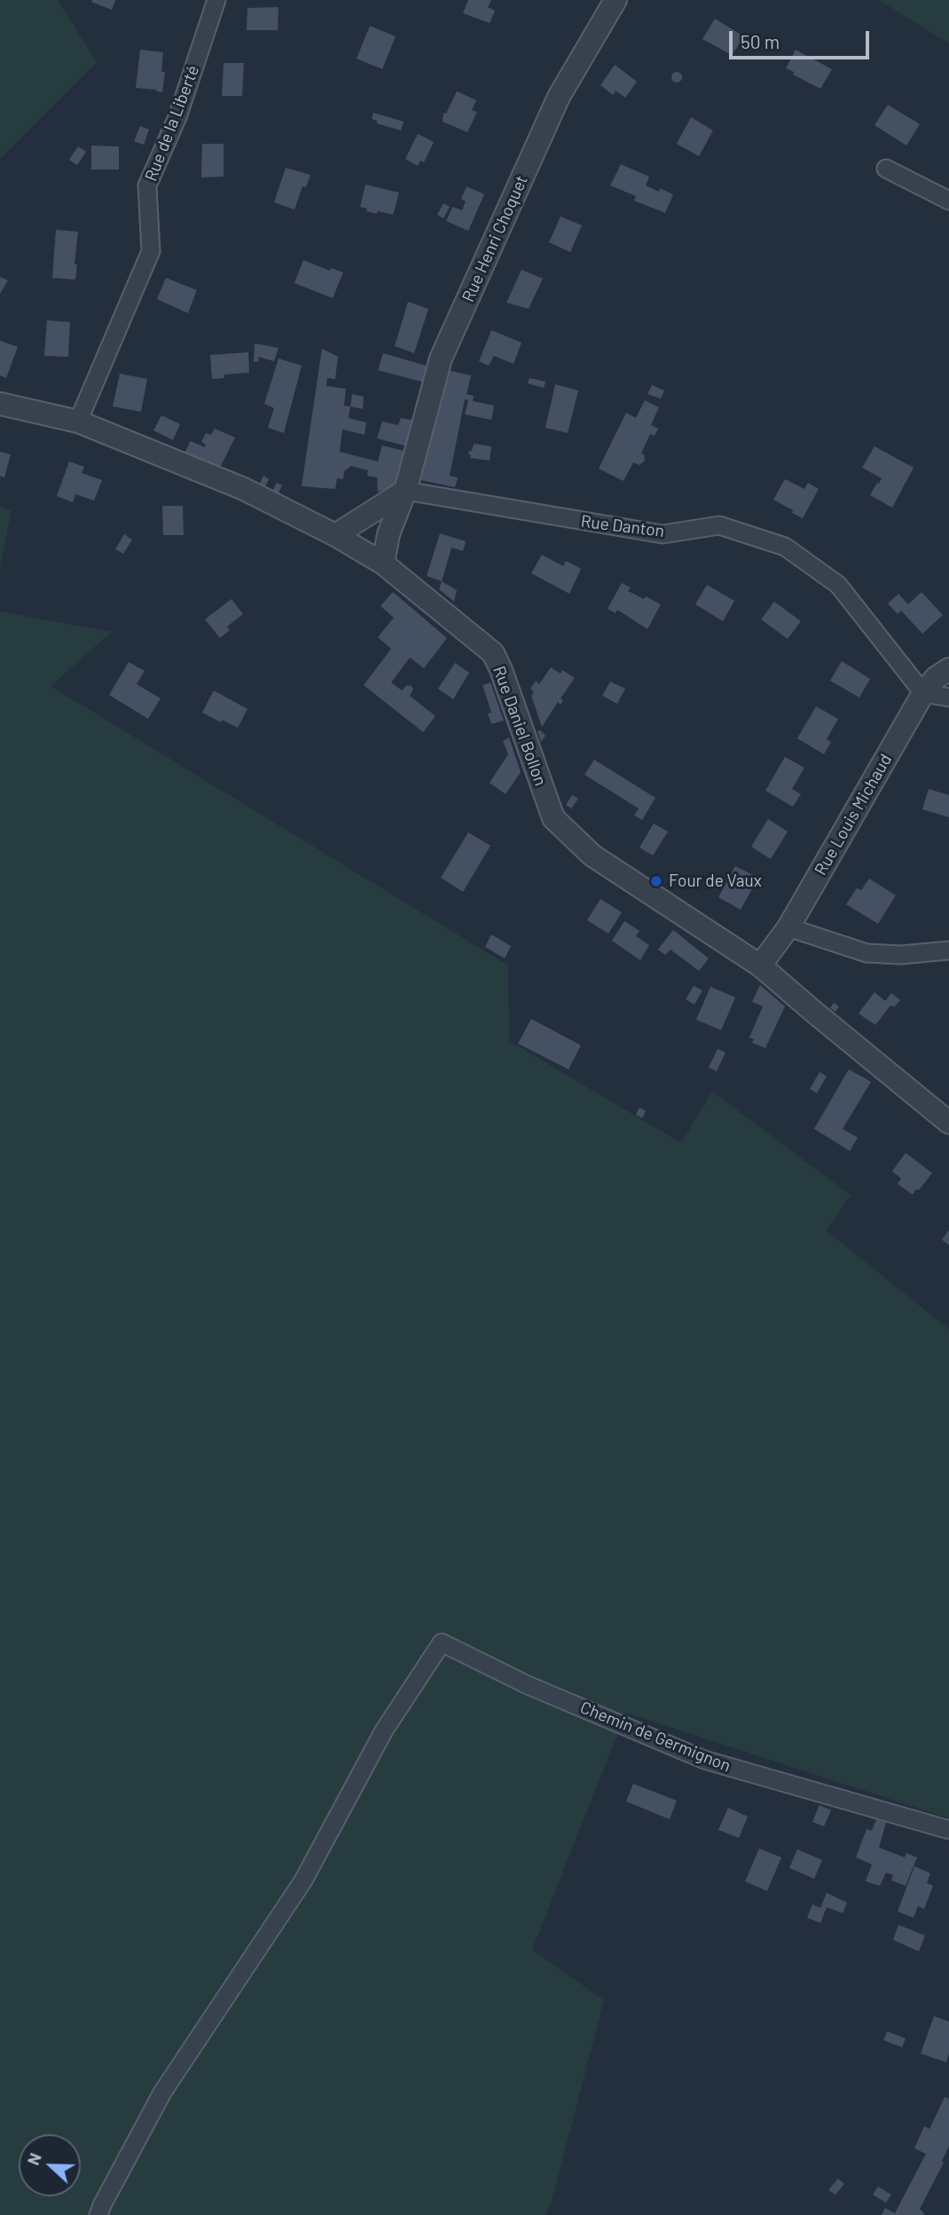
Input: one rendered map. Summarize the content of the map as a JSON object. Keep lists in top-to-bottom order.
{
  "streets": {
    "street": [
      "Rue de la Liberté",
      "Rue Henri Choquet",
      "Rue Danton",
      "Rue Daniel Bollon",
      "Rue Louis Michaud",
      "Chemin de Germignon"
    ]
  },
  "crossings": [
    ["Rue de la Liberté", "Rue Daniel Bollon"],
    ["Rue Henri Choquet", "Rue Danton"],
    ["Rue Henri Choquet", "Rue Daniel Bollon"],
    ["Rue Danton", "Rue Louis Michaud"],
    ["Rue Daniel Bollon", "Rue Louis Michaud"]
  ],
  "places": ["Four de Vaux"],
  "scale_bar": "50 m",
  "north": "left"
}
